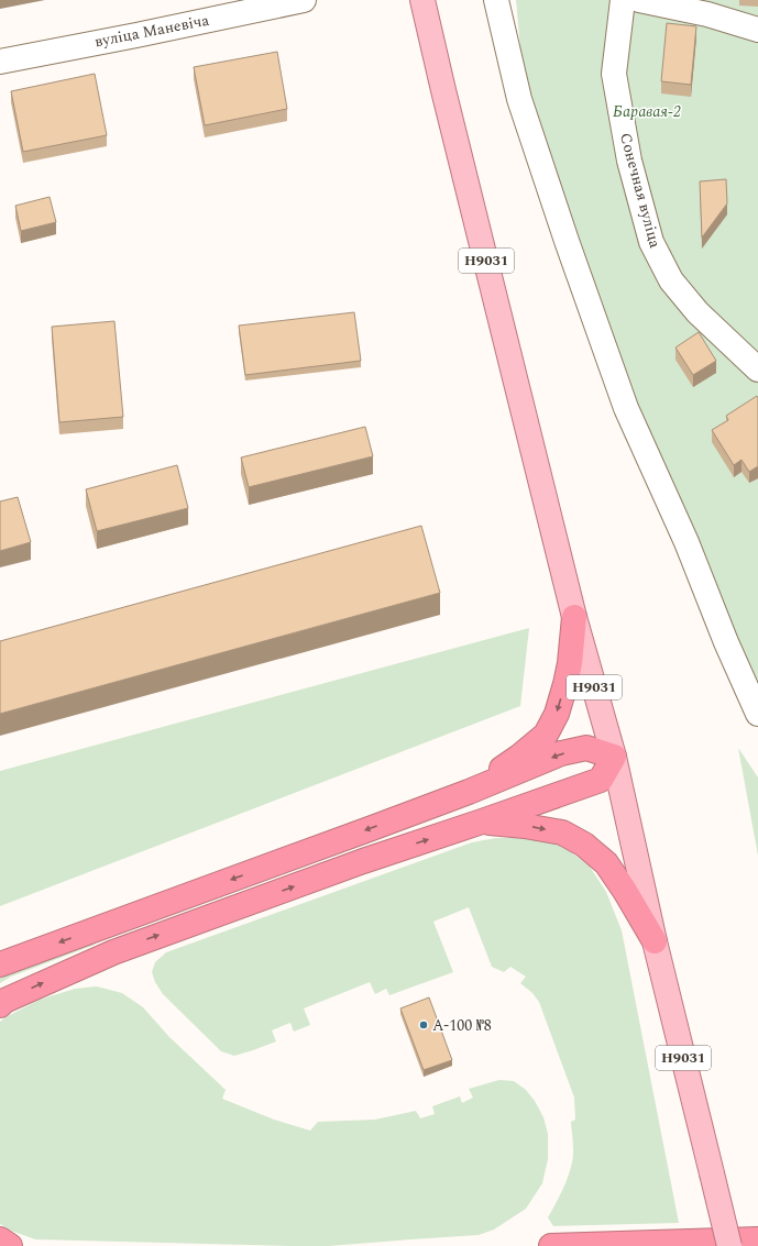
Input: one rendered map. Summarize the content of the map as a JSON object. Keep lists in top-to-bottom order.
{
  "streets": {
    "main road": ["Н9031"],
    "street": ["вуліца Маневіча", "Сонечная вуліца"]
  },
  "parks": ["Баравая-2"],
  "places": ["А-100 №8"]
}
